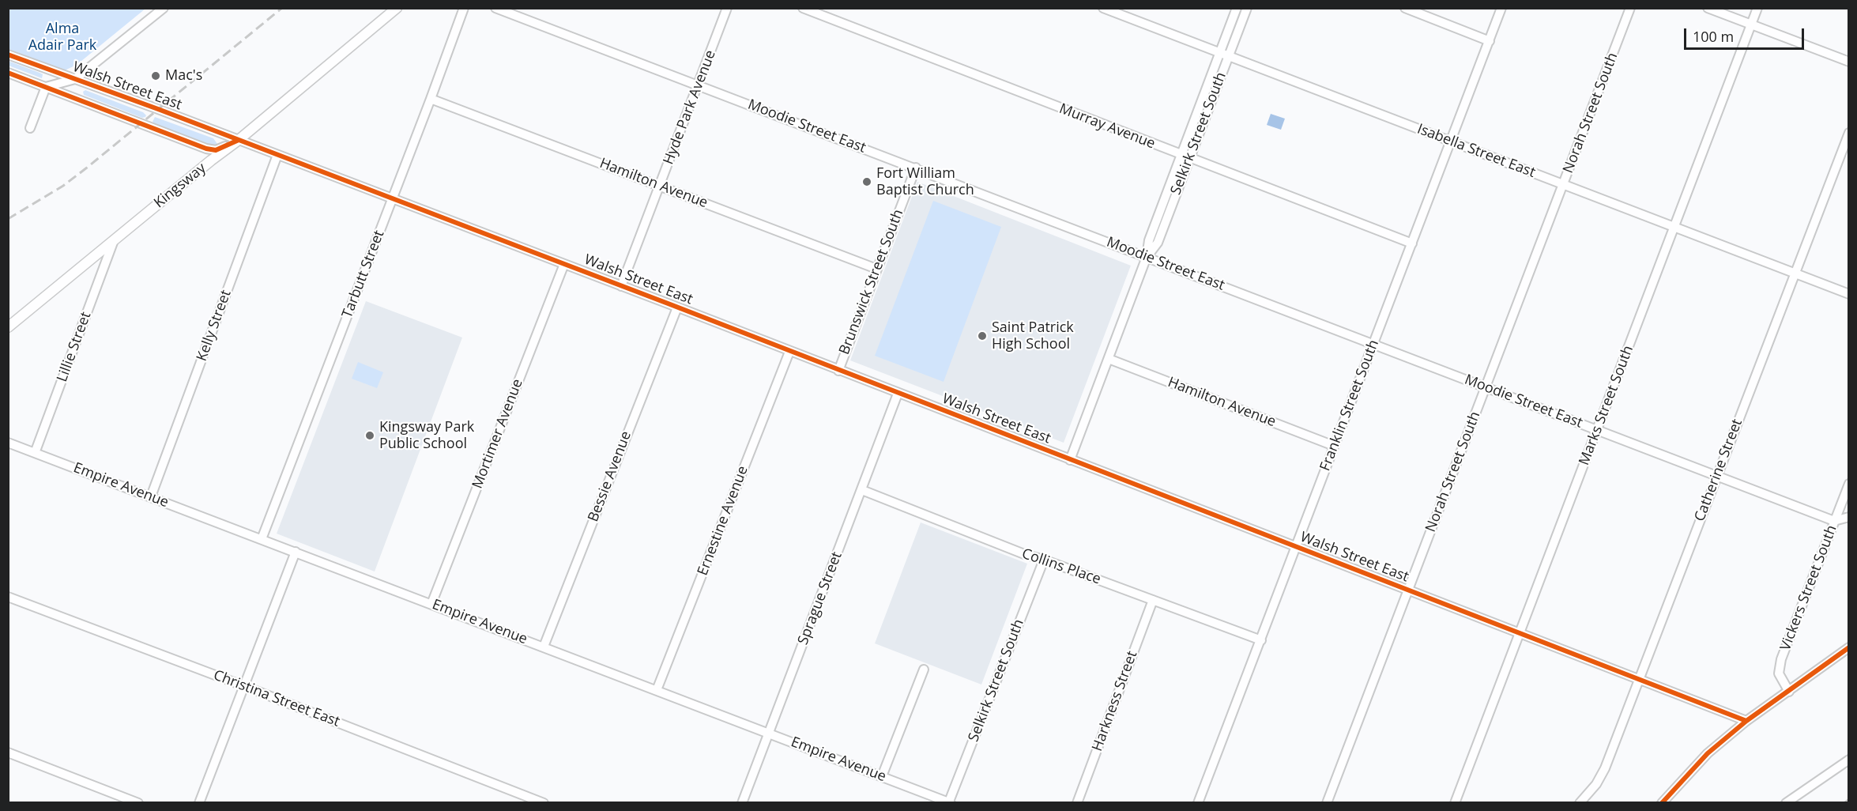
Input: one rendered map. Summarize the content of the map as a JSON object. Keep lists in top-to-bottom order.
{
  "streets": {
    "main road": ["Kingsway"],
    "street": [
      "Walsh Street East",
      "Hyde Park Avenue",
      "Norah Street South",
      "Moodie Street East",
      "Murray Avenue",
      "Selkirk Street South",
      "Isabella Street East",
      "Hamilton Avenue",
      "Tarbutt Street",
      "Brunswick Street South",
      "Kelly Street",
      "Lillie Street",
      "Franklin Street South",
      "Marks Street South",
      "Mortimer Avenue",
      "Catherine Street",
      "Bessie Avenue",
      "Empire Avenue",
      "Ernestine Avenue",
      "Collins Place",
      "Vickers Street South",
      "Sprague Street",
      "Christina Street East",
      "Harkness Street"
    ]
  },
  "crossings": [
    ["Walsh Street East", "Hyde Park Avenue"],
    ["Walsh Street East", "Norah Street South"],
    ["Walsh Street East", "Selkirk Street South"],
    ["Walsh Street East", "Kingsway"],
    ["Walsh Street East", "Tarbutt Street"],
    ["Walsh Street East", "Brunswick Street South"],
    ["Walsh Street East", "Kelly Street"],
    ["Walsh Street East", "Franklin Street South"],
    ["Walsh Street East", "Marks Street South"],
    ["Walsh Street East", "Mortimer Avenue"],
    ["Walsh Street East", "Catherine Street"],
    ["Walsh Street East", "Bessie Avenue"],
    ["Walsh Street East", "Ernestine Avenue"],
    ["Walsh Street East", "Sprague Street"],
    ["Hyde Park Avenue", "Moodie Street East"],
    ["Hyde Park Avenue", "Hamilton Avenue"],
    ["Norah Street South", "Moodie Street East"],
    ["Norah Street South", "Isabella Street East"],
    ["Moodie Street East", "Selkirk Street South"],
    ["Moodie Street East", "Brunswick Street South"],
    ["Moodie Street East", "Franklin Street South"],
    ["Moodie Street East", "Marks Street South"],
    ["Moodie Street East", "Catherine Street"],
    ["Moodie Street East", "Vickers Street South"],
    ["Murray Avenue", "Selkirk Street South"],
    ["Murray Avenue", "Franklin Street South"],
    ["Selkirk Street South", "Isabella Street East"],
    ["Selkirk Street South", "Hamilton Avenue"],
    ["Selkirk Street South", "Empire Avenue"],
    ["Selkirk Street South", "Collins Place"],
    ["Isabella Street East", "Franklin Street South"],
    ["Isabella Street East", "Marks Street South"],
    ["Isabella Street East", "Catherine Street"],
    ["Hamilton Avenue", "Tarbutt Street"],
    ["Hamilton Avenue", "Brunswick Street South"],
    ["Hamilton Avenue", "Franklin Street South"],
    ["Kingsway", "Lillie Street"],
    ["Tarbutt Street", "Empire Avenue"],
    ["Kelly Street", "Empire Avenue"],
    ["Lillie Street", "Empire Avenue"],
    ["Franklin Street South", "Collins Place"],
    ["Mortimer Avenue", "Empire Avenue"],
    ["Bessie Avenue", "Empire Avenue"],
    ["Empire Avenue", "Ernestine Avenue"],
    ["Empire Avenue", "Sprague Street"],
    ["Collins Place", "Sprague Street"],
    ["Collins Place", "Harkness Street"]
  ],
  "parks": ["Alma Adair Park"],
  "places": [
    "Mac's",
    "Fort William Baptist Church",
    "Saint Patrick High School",
    "Kingsway Park Public School"
  ],
  "scale_bar": "100 m"
}
